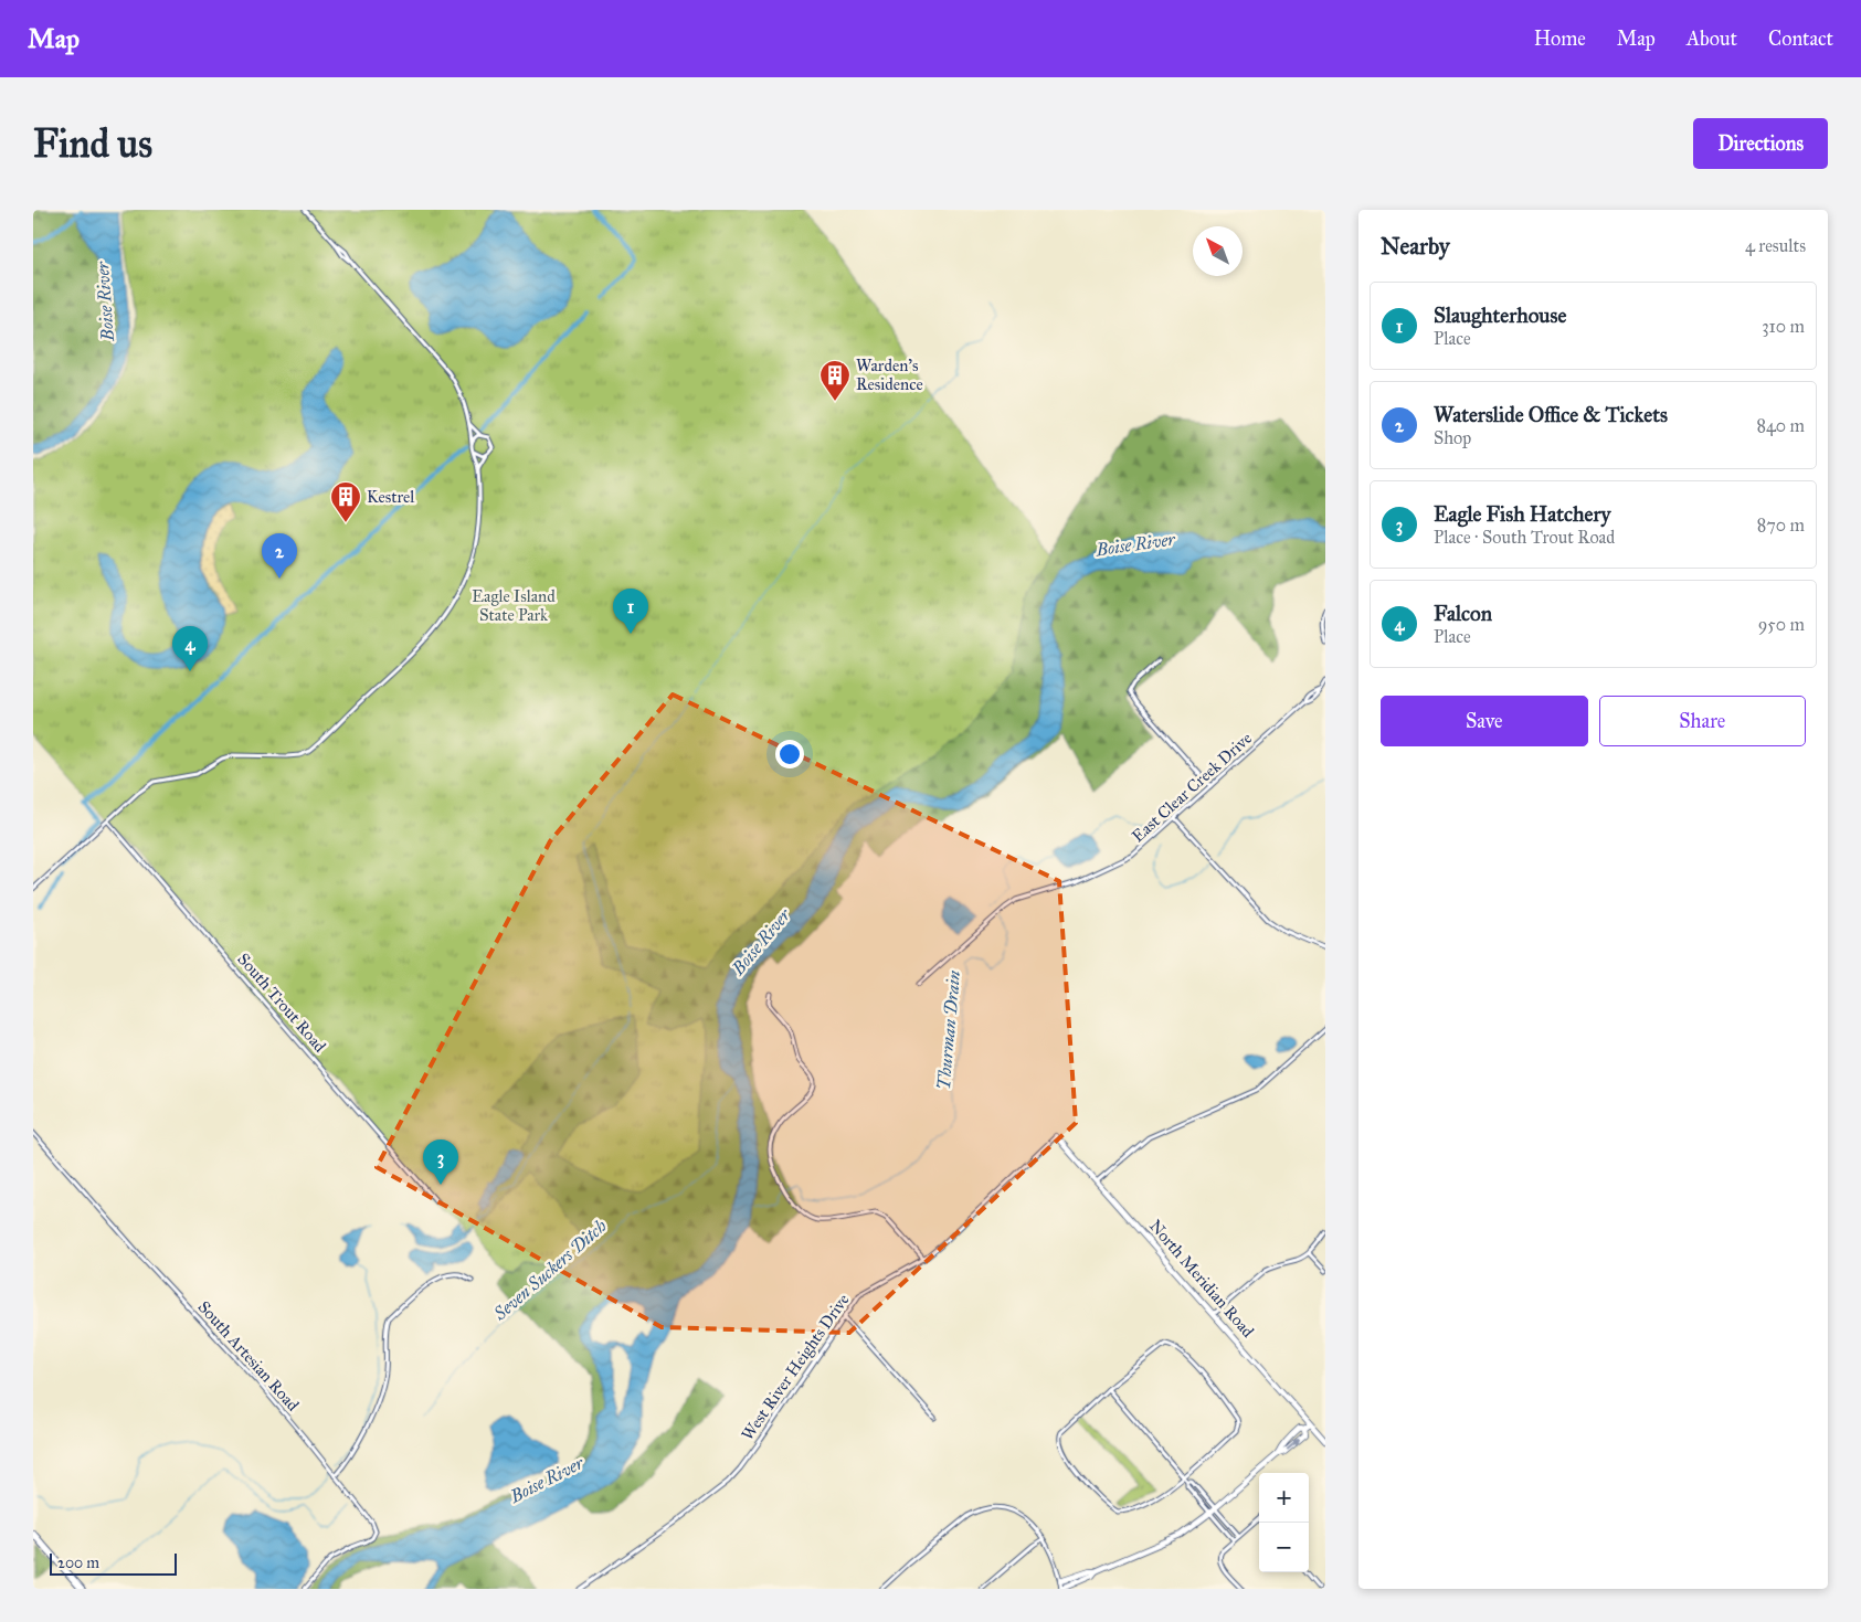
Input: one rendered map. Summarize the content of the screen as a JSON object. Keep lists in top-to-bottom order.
{
  "streets": {
    "street": [
      "East Clear Creek Drive",
      "South Trout Road",
      "North Meridian Road",
      "South Artesian Road",
      "West River Heights Drive"
    ]
  },
  "crossings": [
    ["North Meridian Road", "West River Heights Drive"]
  ],
  "water": ["Boise River", "Thurman Drain", "Seven Suckers Ditch"],
  "parks": ["Eagle Island State Park"],
  "places": {
    "building": ["Warden's Residence", "Kestrel"]
  },
  "scale_bar": "200 m",
  "north": "top left",
  "page": {
    "header": "Map",
    "nav": [
      "Home",
      "Map",
      "About",
      "Contact"
    ],
    "buttons": [
      "Directions",
      ["Save", "Share"]
    ],
    "title": "Find us",
    "heading": ["Nearby", "4 results"],
    "list": [
      {
        "mark": "1",
        "name": "Slaughterhouse",
        "note": "Place",
        "value": "310 m"
      },
      {
        "mark": "2",
        "name": "Waterslide Office & Tickets",
        "note": "Shop",
        "value": "840 m"
      },
      {
        "mark": "3",
        "name": "Eagle Fish Hatchery",
        "note": "Place · South Trout Road",
        "value": "870 m"
      },
      {
        "mark": "4",
        "name": "Falcon",
        "note": "Place",
        "value": "950 m"
      }
    ],
    "pins": [
      "2",
      "1",
      "4",
      "3"
    ],
    "map_buttons": ["+", "−"],
    "scale": "200 m"
  }
}
